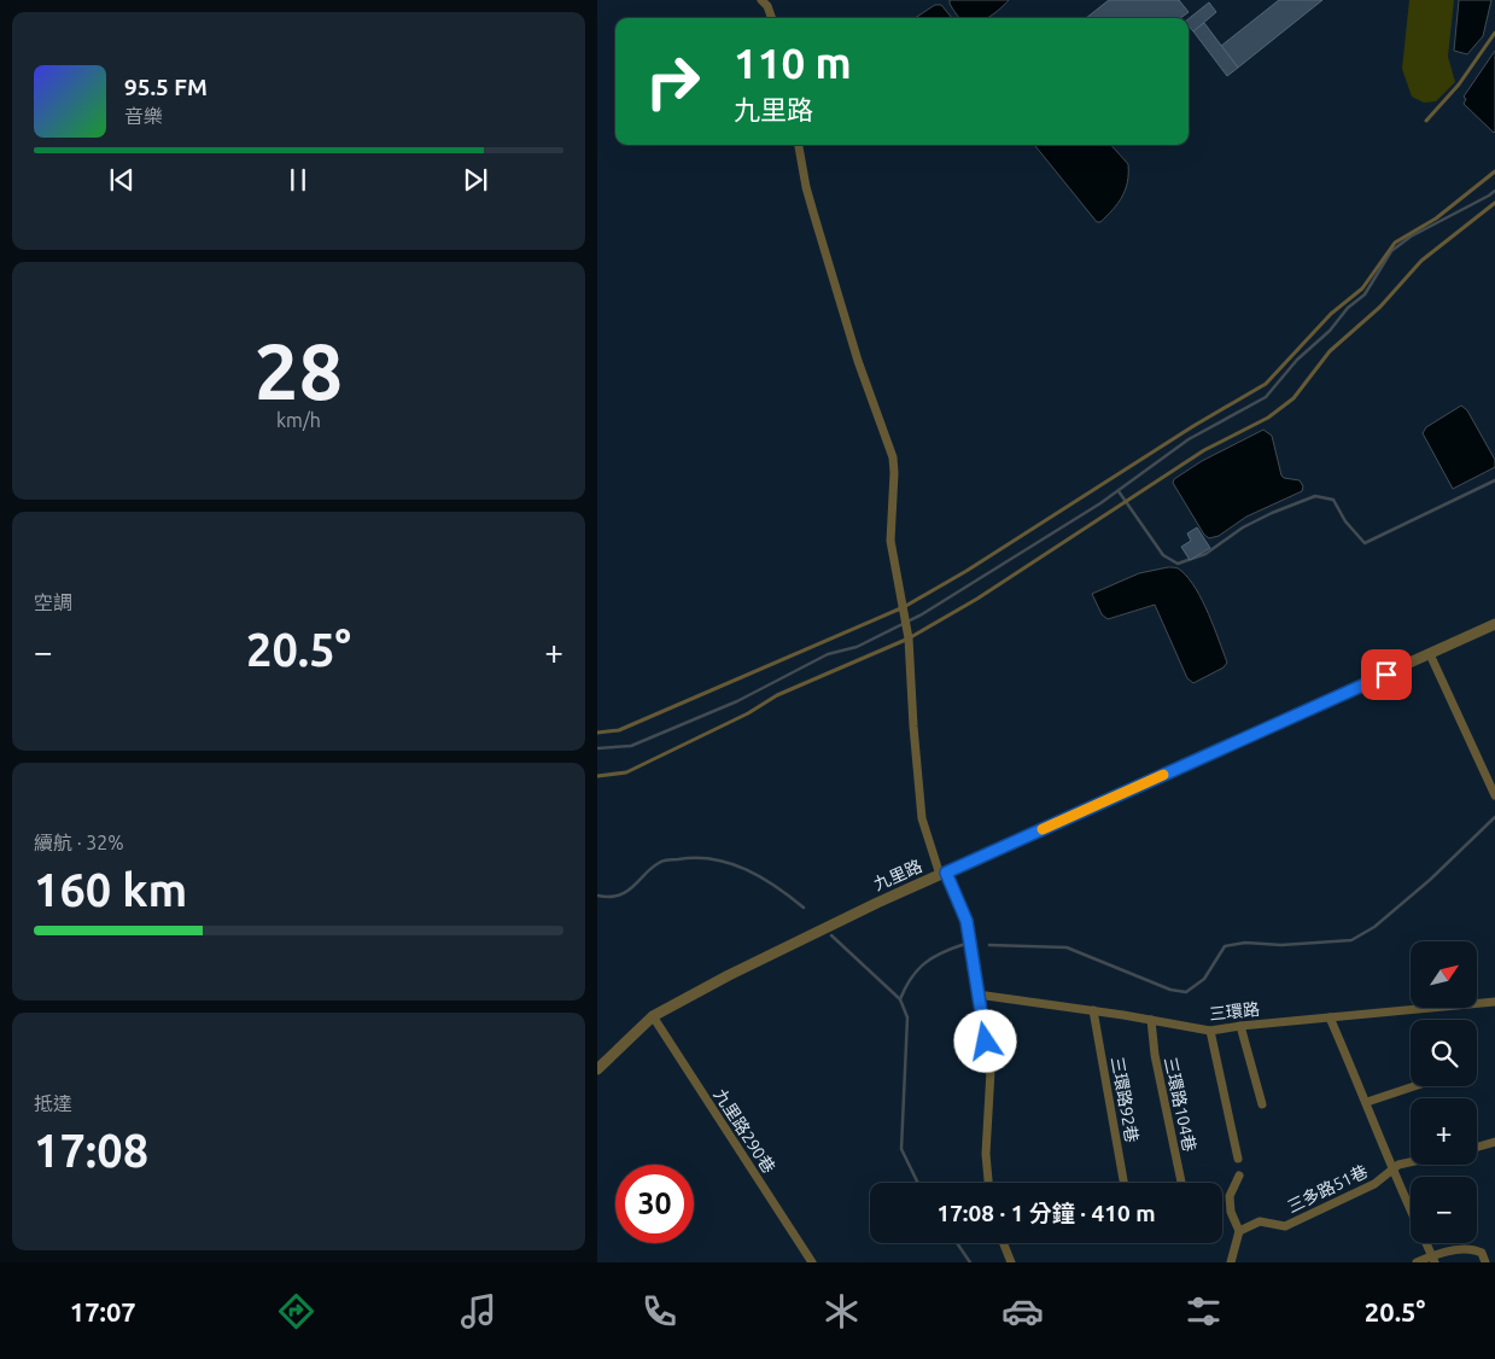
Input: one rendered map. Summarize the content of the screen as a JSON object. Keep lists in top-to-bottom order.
{
  "streets": {
    "street": [
      "九里路",
      "三環路",
      "三環路92巷",
      "三環路104巷",
      "九里路290巷",
      "三多路51巷"
    ]
  },
  "crossings": [
    ["九里路", "九里路290巷"],
    ["三環路", "三環路92巷"],
    ["三環路", "三環路104巷"]
  ],
  "north": "top right",
  "page": {
    "turn": ["110 m", "九里路"],
    "song": ["95.5 FM", "音樂"],
    "tile": [
      ["28", "km/h"],
      "空調",
      ["續航 · 32%", "160 km"],
      ["抵達", "17:08"]
    ],
    "heat": ["−", "20.5°", "+"],
    "map_buttons": ["+", "−"],
    "limit": "30",
    "trip": "17:08 · 1 分鐘 · 410 m",
    "tabs": ["17:07", "20.5°"]
  }
}
